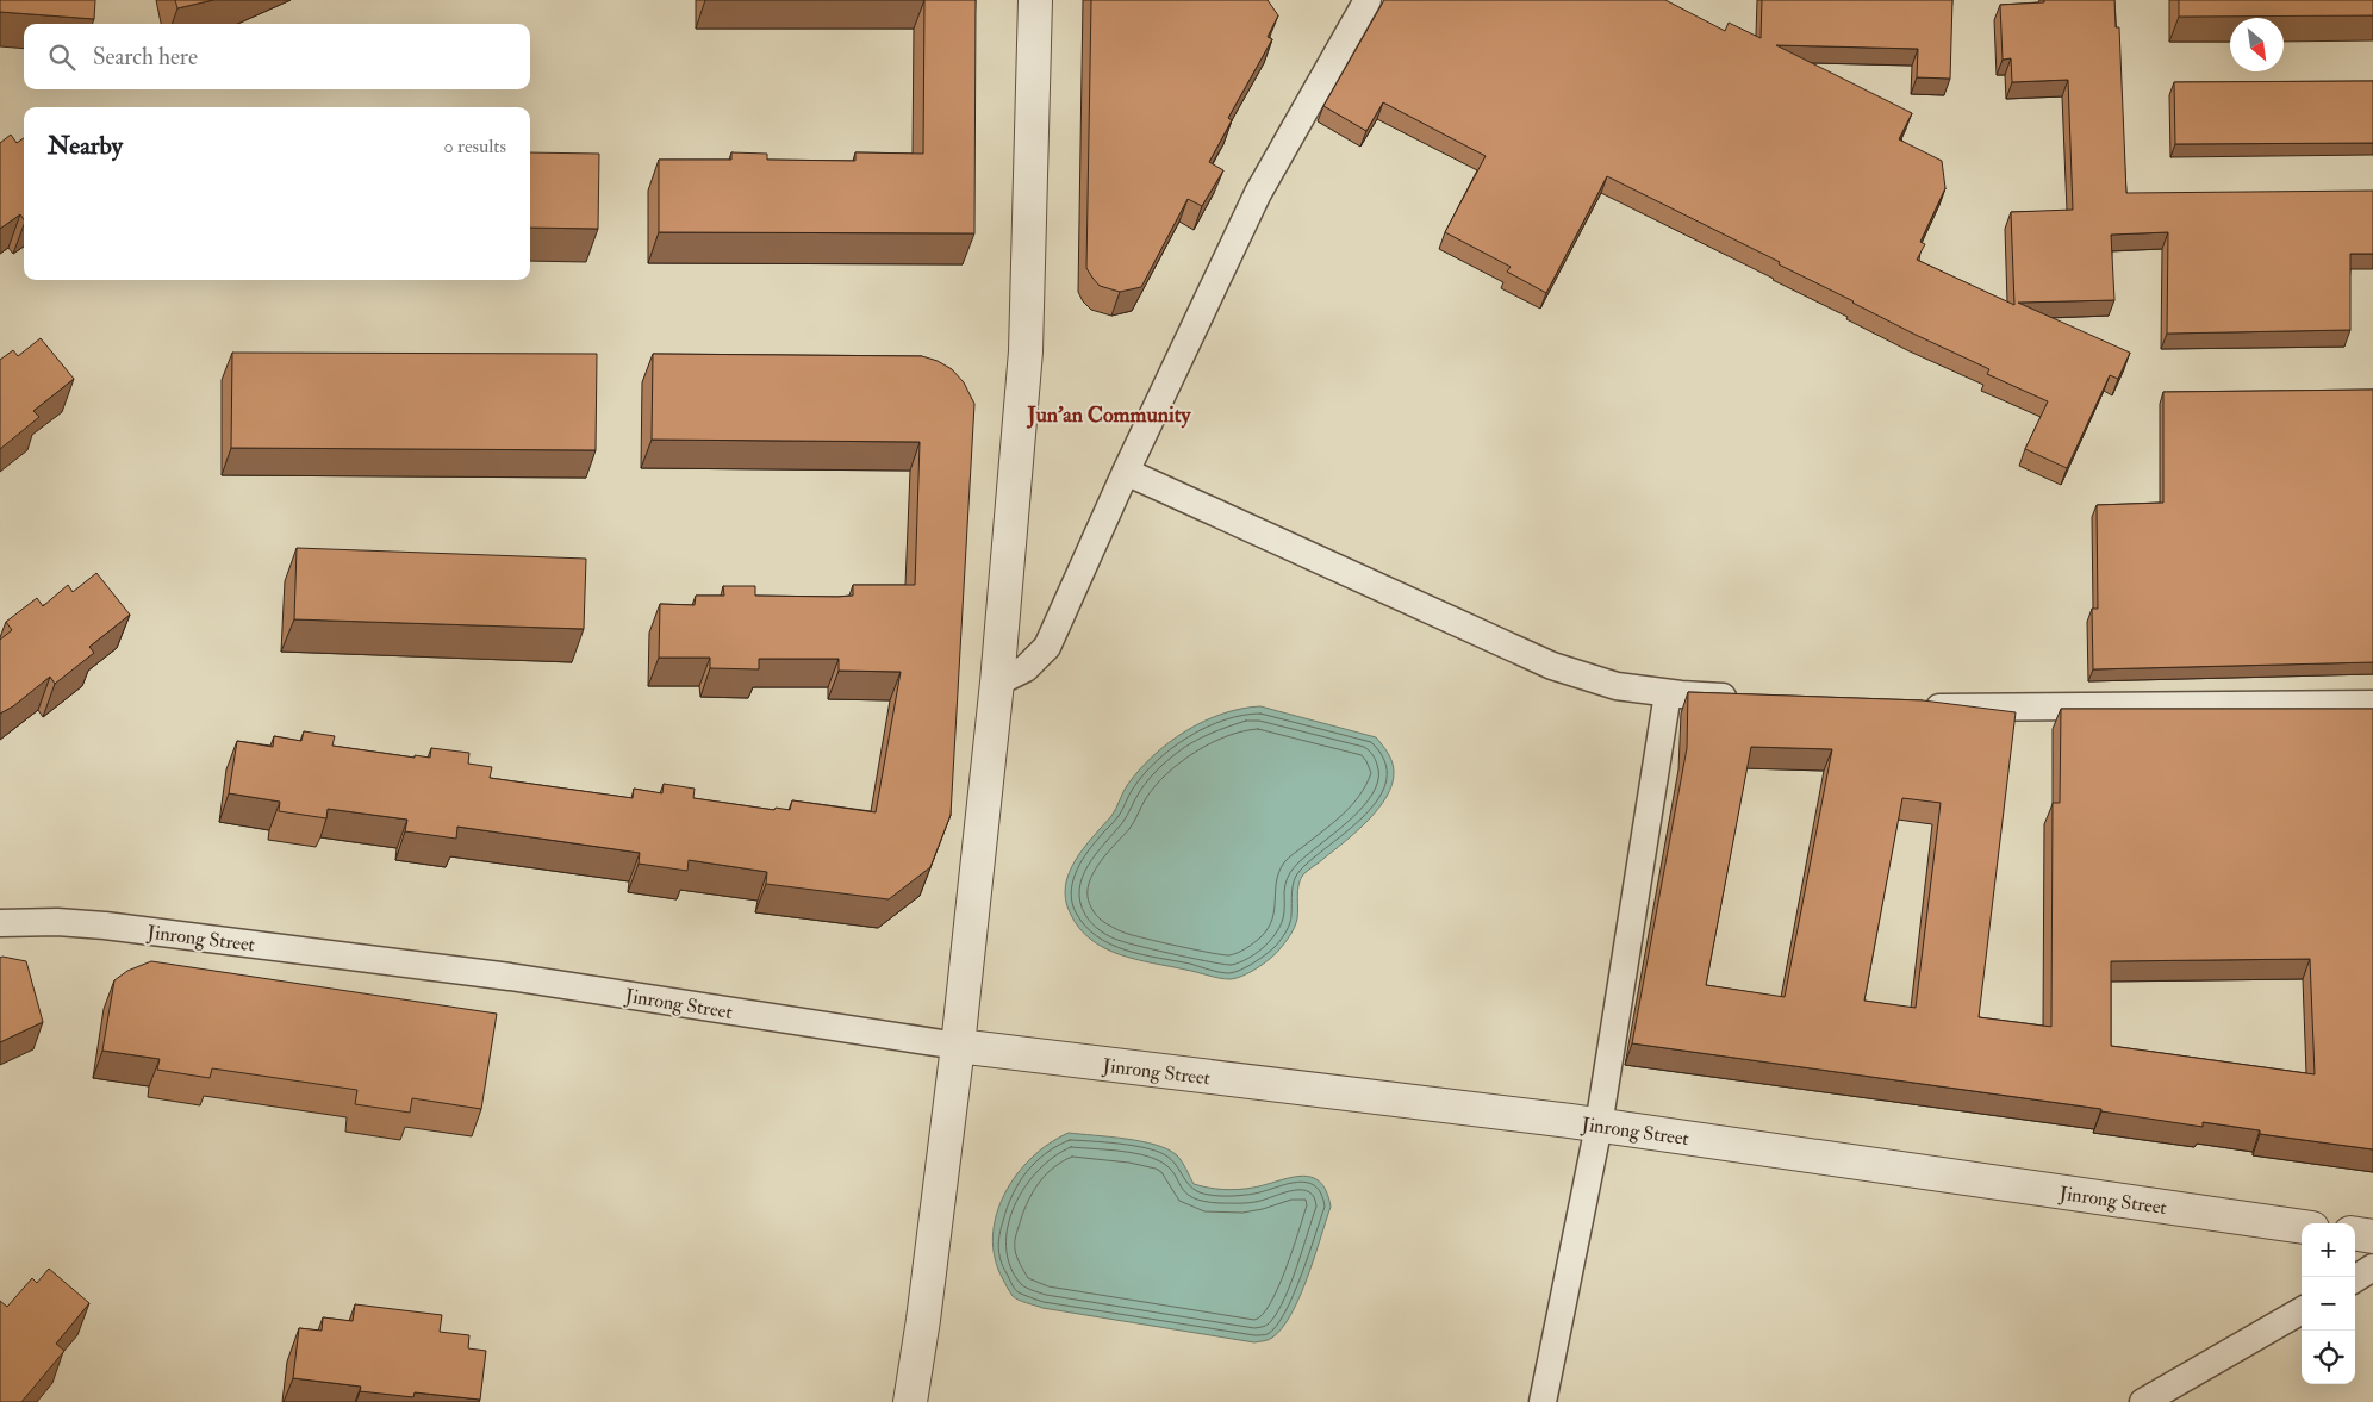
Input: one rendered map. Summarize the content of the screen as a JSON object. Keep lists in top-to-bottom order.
{
  "streets": {
    "street": ["Jinrong Street"]
  },
  "districts": ["Jun'an Community"],
  "north": "bottom right",
  "page": {
    "search": "Search here",
    "heading": ["Nearby", "0 results"],
    "map_buttons": ["+", "−"]
  }
}
